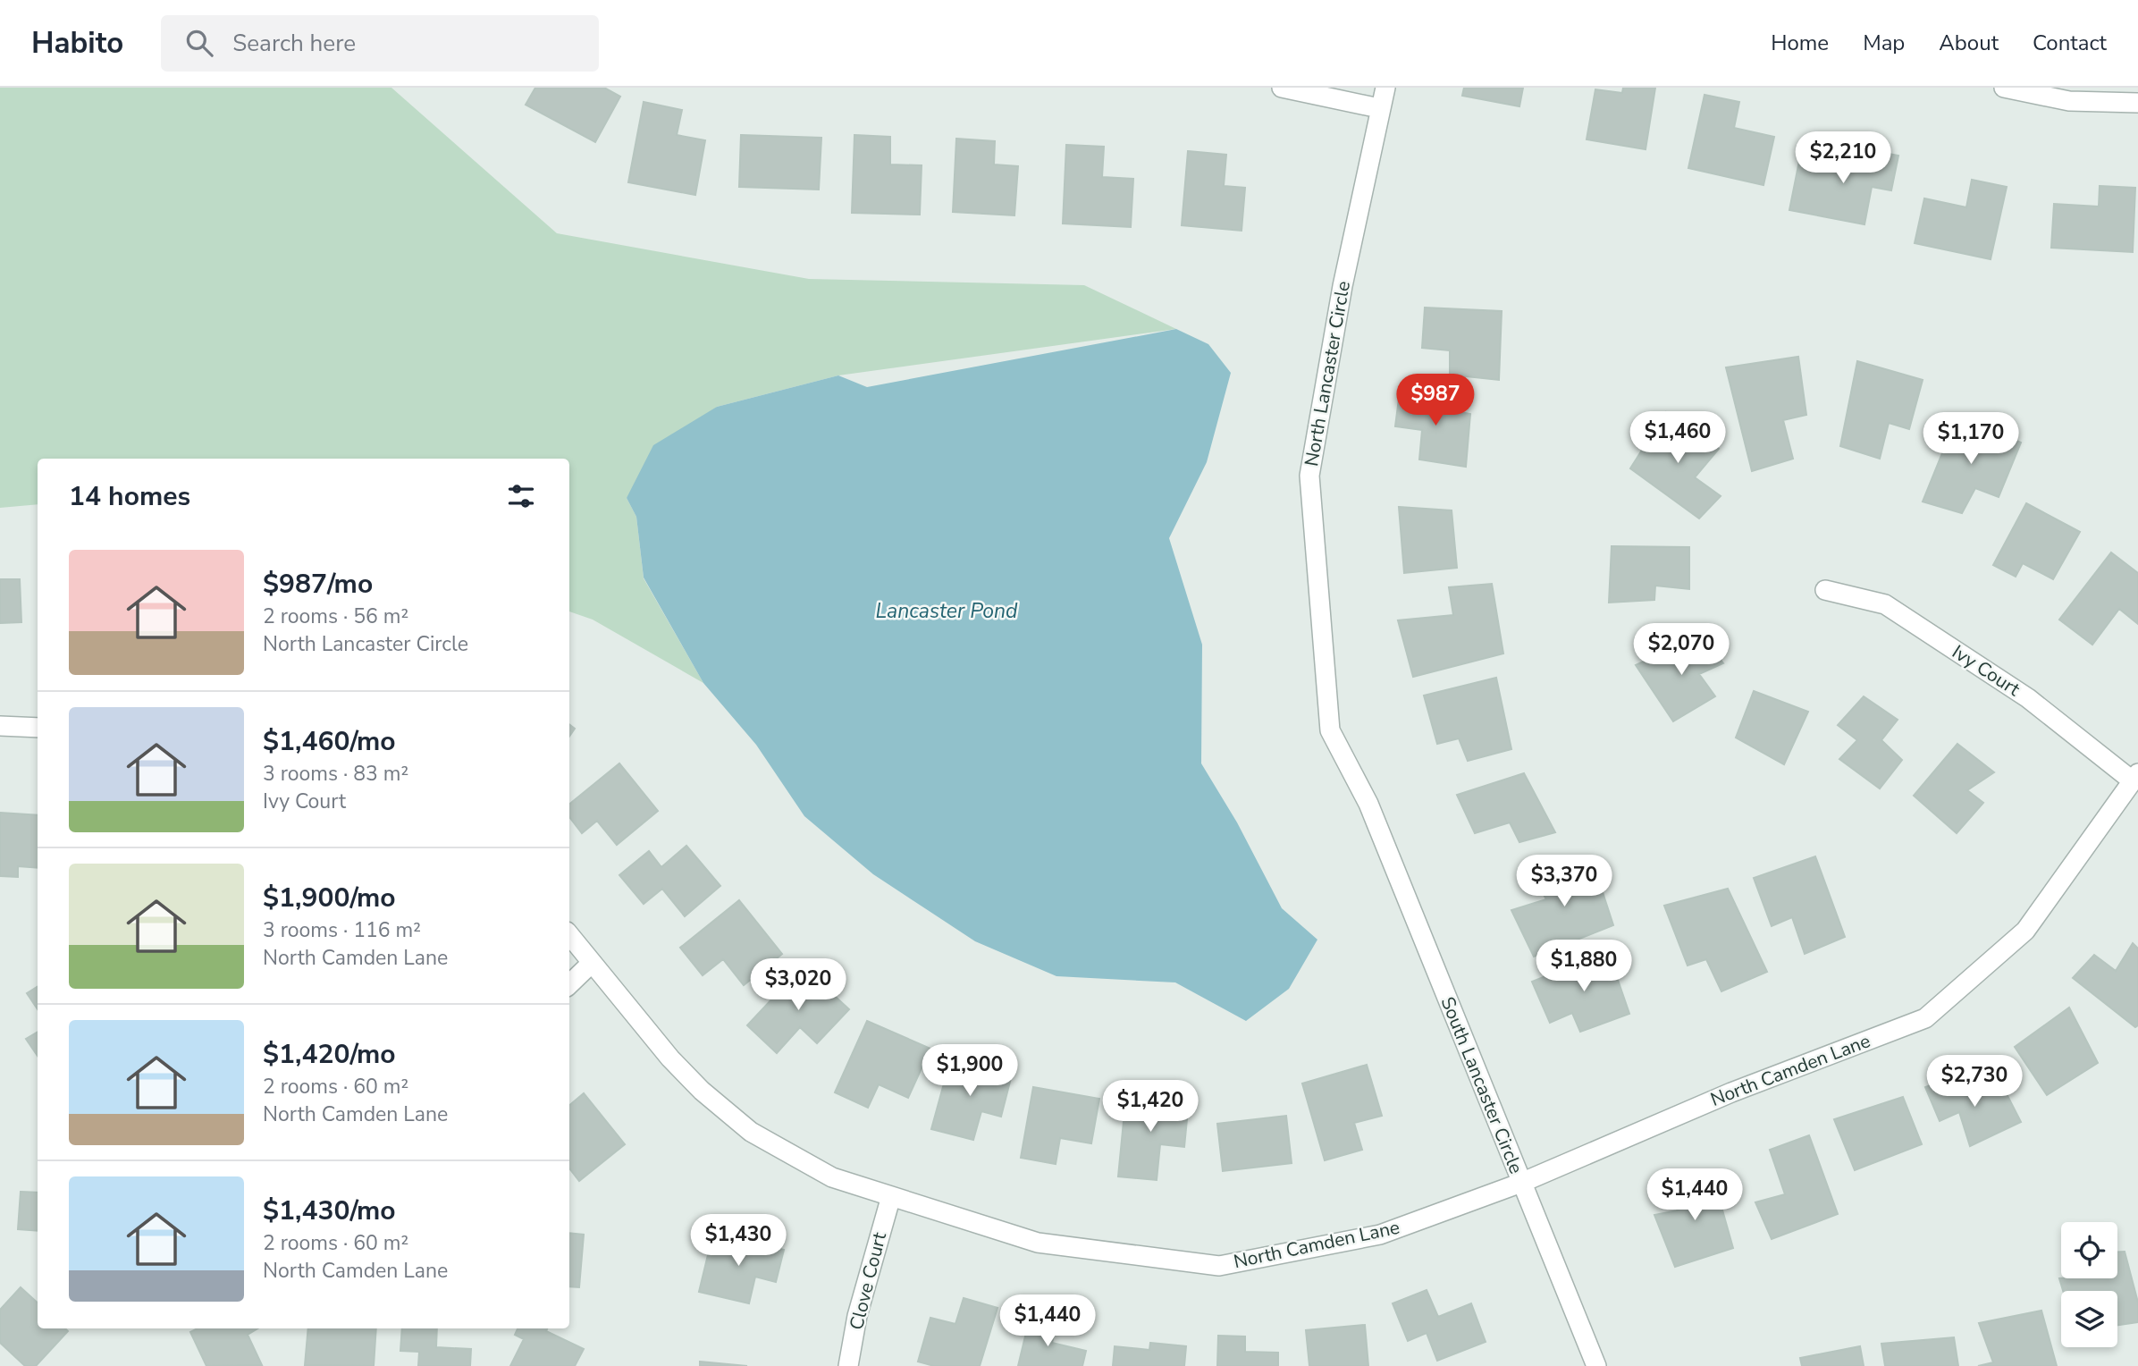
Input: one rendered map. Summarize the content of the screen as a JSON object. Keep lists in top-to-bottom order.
{
  "streets": {
    "street": [
      "North Lancaster Circle",
      "Ivy Court",
      "North Camden Lane",
      "South Lancaster Circle",
      "Clove Court"
    ]
  },
  "crossings": [
    ["North Lancaster Circle", "South Lancaster Circle"],
    ["Ivy Court", "North Camden Lane"],
    ["North Camden Lane", "South Lancaster Circle"],
    ["North Camden Lane", "Clove Court"]
  ],
  "water": ["Lancaster Pond"],
  "page": {
    "header": "Habito",
    "search": "Search here",
    "nav": [
      "Home",
      "Map",
      "About",
      "Contact"
    ],
    "price": [
      "$2,210",
      "$987",
      "$1,460",
      "$1,170",
      "$2,070",
      "$3,370",
      "$1,880",
      "$3,020",
      "$1,900",
      "$2,730",
      "$1,420",
      "$1,440",
      "$1,430",
      "$1,440"
    ],
    "heading": "14 homes",
    "list": [
      {
        "name": "$987/mo",
        "note": "2 rooms · 56 m² · North Lancaster Circle"
      },
      {
        "name": "$1,460/mo",
        "note": "3 rooms · 83 m² · Ivy Court"
      },
      {
        "name": "$1,900/mo",
        "note": "3 rooms · 116 m² · North Camden Lane"
      },
      {
        "name": "$1,420/mo",
        "note": "2 rooms · 60 m² · North Camden Lane"
      },
      {
        "name": "$1,430/mo",
        "note": "2 rooms · 60 m² · North Camden Lane"
      }
    ]
  }
}
